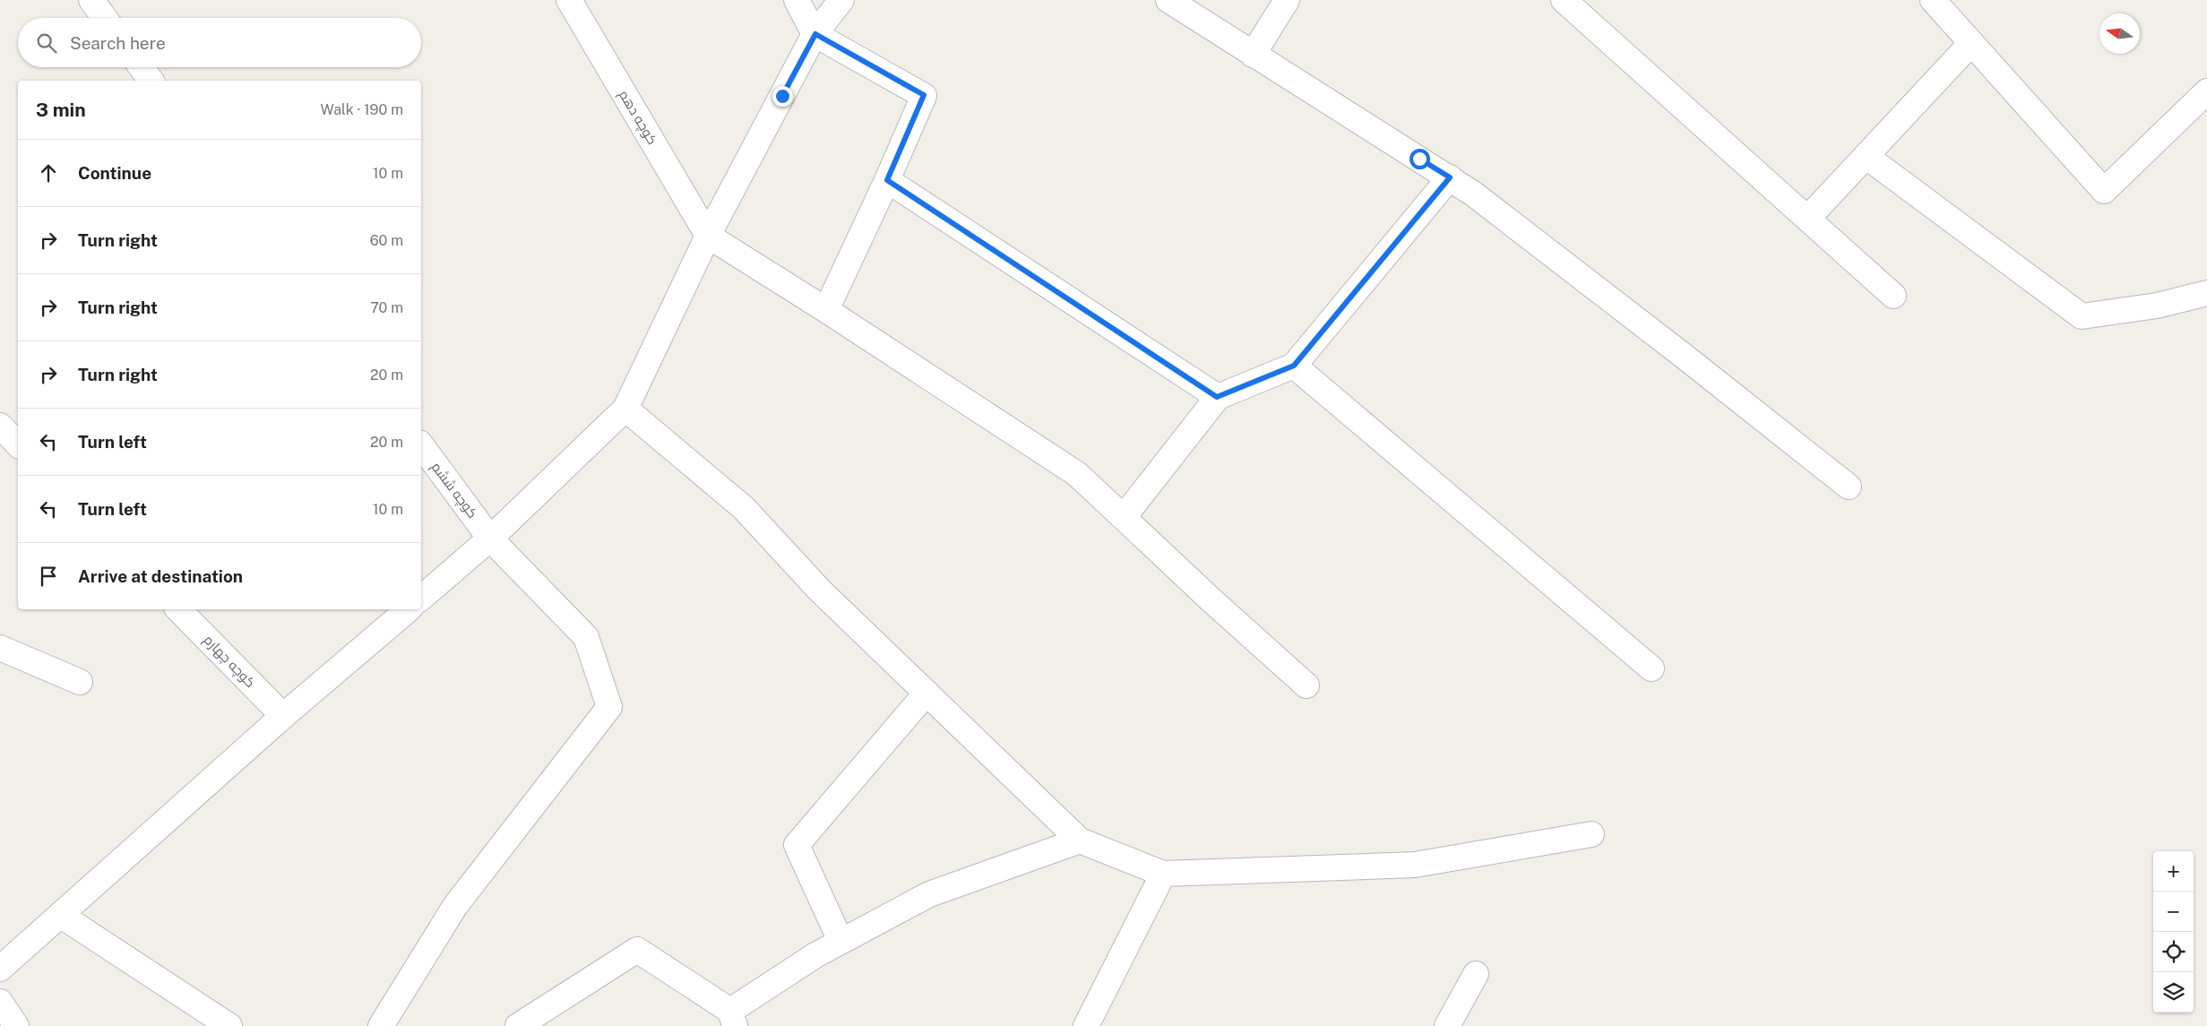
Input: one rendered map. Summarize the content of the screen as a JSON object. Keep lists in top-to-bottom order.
{
  "streets": {
    "street": ["کوچه دهم", "کوچه ششم", "کوچه چهارم"]
  },
  "north": "left",
  "page": {
    "search": "Search here",
    "heading": ["3 min", "Walk · 190 m"],
    "list": [
      ["Continue", "10 m"],
      ["Turn right", "60 m"],
      ["Turn right", "70 m"],
      ["Turn right", "20 m"],
      ["Turn left", "20 m"],
      ["Turn left", "10 m"],
      "Arrive at destination"
    ],
    "map_buttons": ["+", "−"]
  }
}
